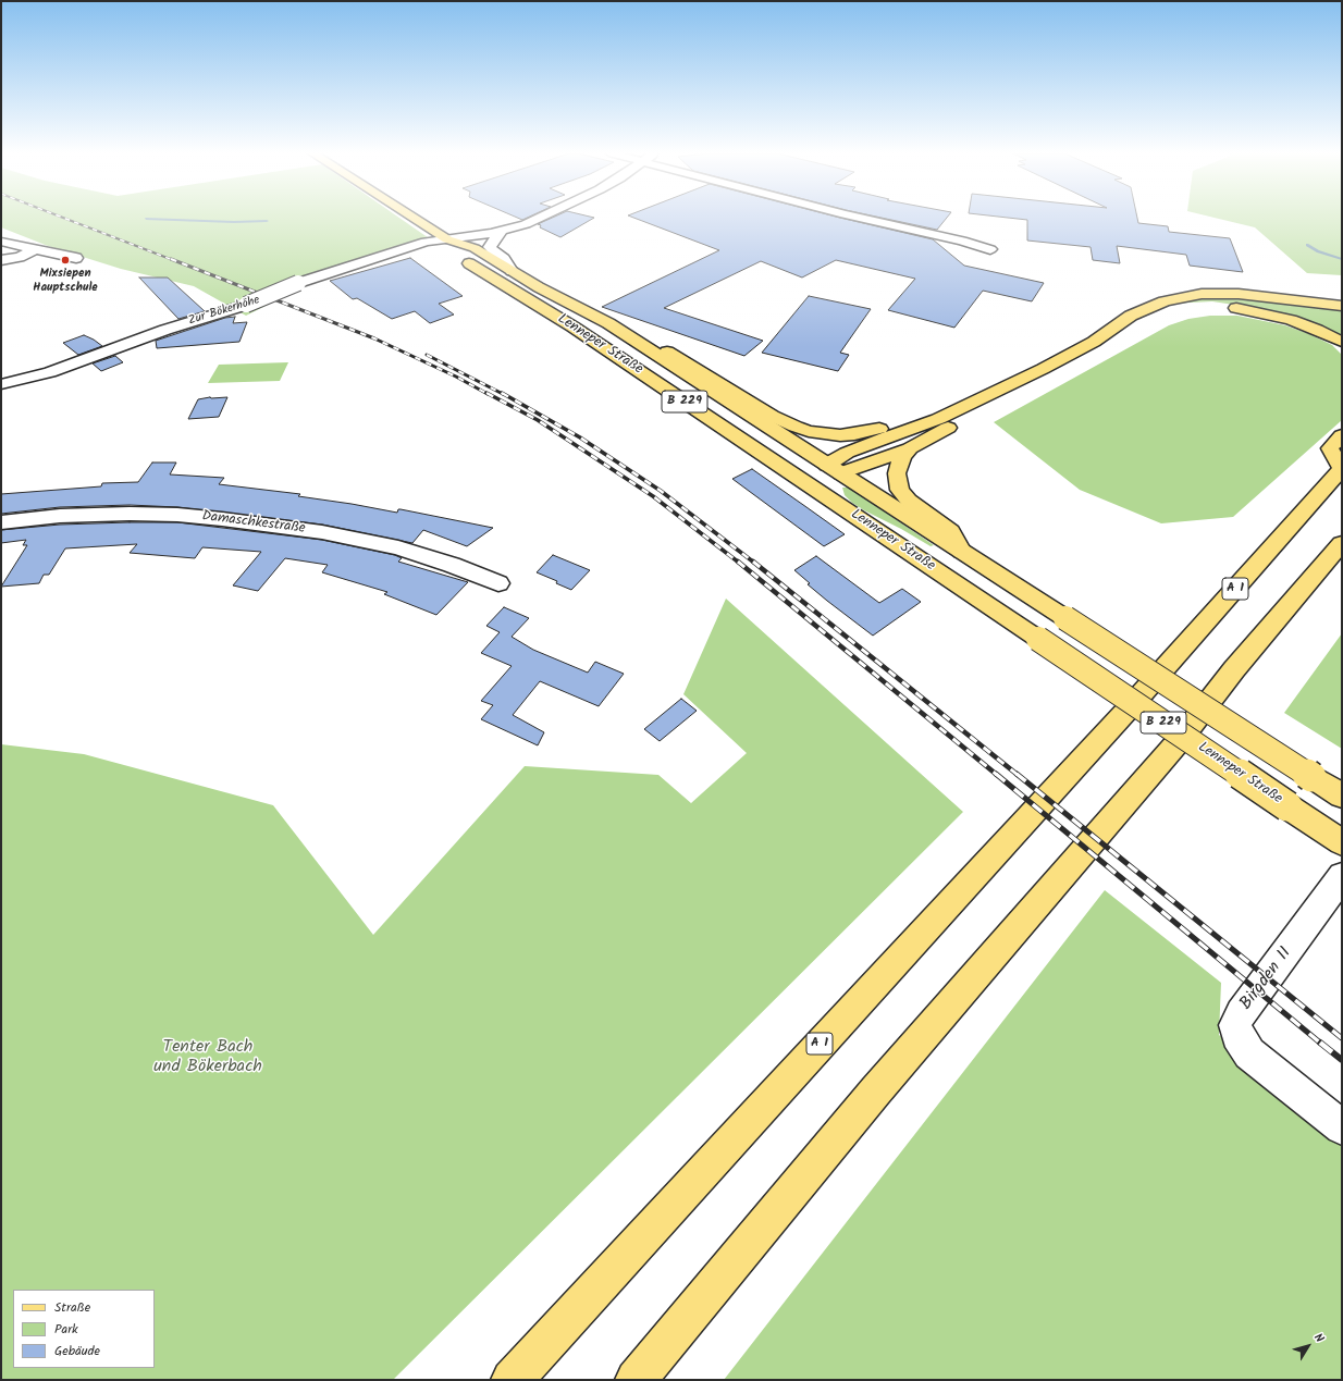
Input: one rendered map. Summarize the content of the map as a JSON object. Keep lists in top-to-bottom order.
{
  "streets": {
    "main road": ["Lenneper Straße", "B 229", "A 1"],
    "street": ["Zur Bökerhöhe", "Damaschkestraße", "Birgden II"]
  },
  "crossings": [
    ["Zur Bökerhöhe", "Lenneper Straße"]
  ],
  "parks": ["Tenter Bach und Bökerbach"],
  "places": ["Mixsiepen Hauptschule"],
  "legend": ["Straße", "Park", "Gebäude"],
  "north": "top right"
}
